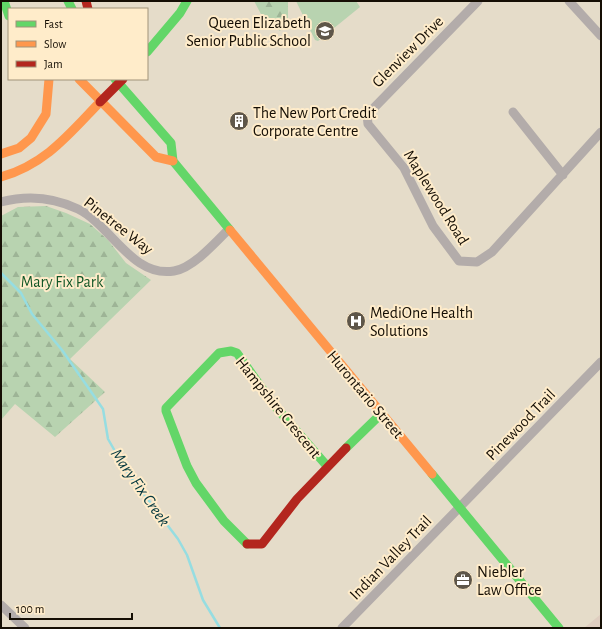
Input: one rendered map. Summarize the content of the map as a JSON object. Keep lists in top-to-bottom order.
{
  "streets": {
    "main road": ["Hurontario Street", "Hampshire Crescent"],
    "street": [
      "Glenview Drive",
      "Maplewood Road",
      "Pinetree Way",
      "Pinewood Trail",
      "Indian Valley Trail"
    ]
  },
  "crossings": [
    ["Glenview Drive", "Maplewood Road"],
    ["Pinetree Way", "Hurontario Street"],
    ["Hurontario Street", "Hampshire Crescent"],
    ["Hurontario Street", "Pinewood Trail"],
    ["Hurontario Street", "Indian Valley Trail"],
    ["Pinewood Trail", "Indian Valley Trail"]
  ],
  "water": ["Mary Fix Creek"],
  "parks": ["Mary Fix Park"],
  "places": {
    "school or university": ["Queen Elizabeth Senior Public School"],
    "building": ["The New Port Credit Corporate Centre"],
    "hospital": ["MediOne Health Solutions"],
    "office": ["Niebler Law Office"]
  },
  "legend": ["Fast", "Slow", "Jam"],
  "scale_bar": "100 m"
}
